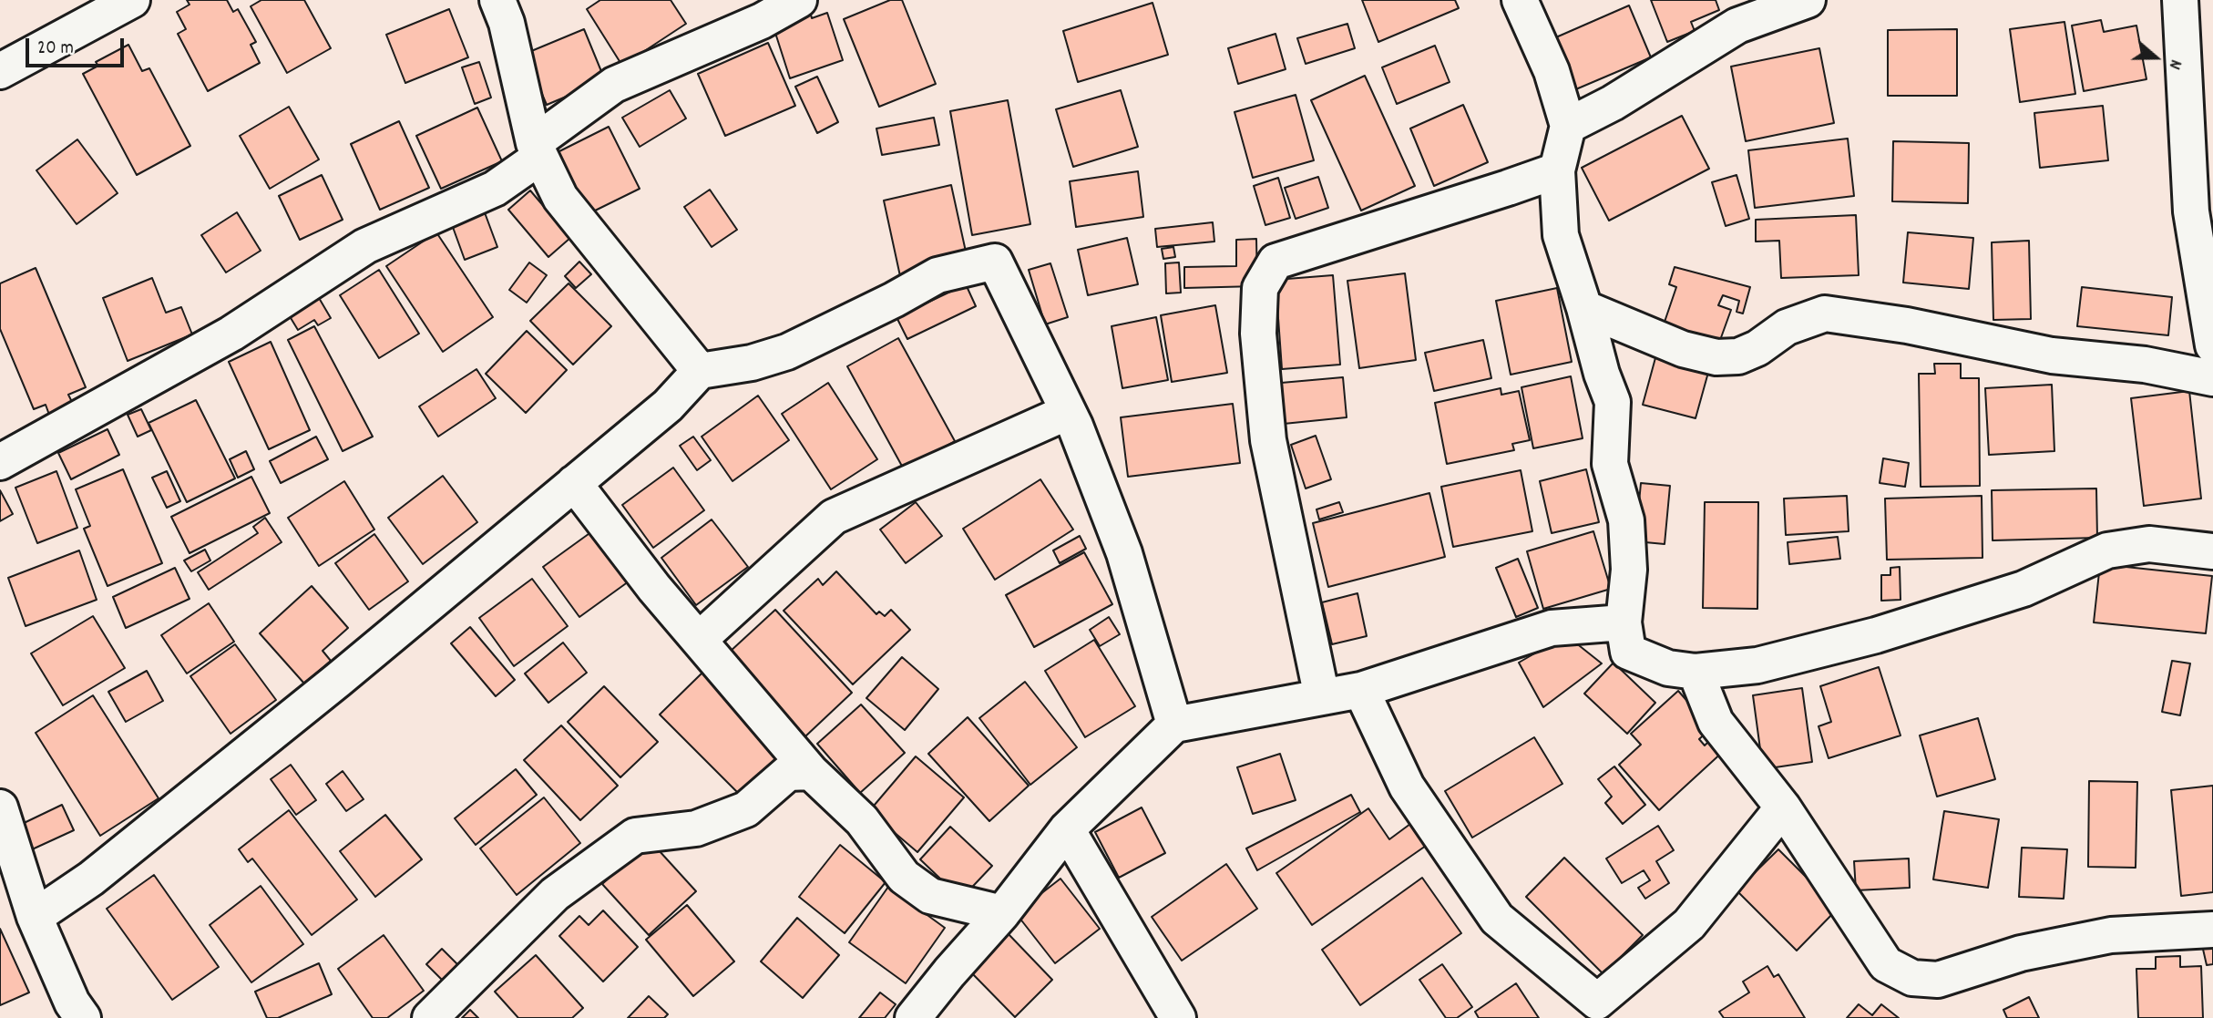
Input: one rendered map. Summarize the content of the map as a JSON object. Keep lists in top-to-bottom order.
{
  "scale_bar": "20 m",
  "north": "right"
}
